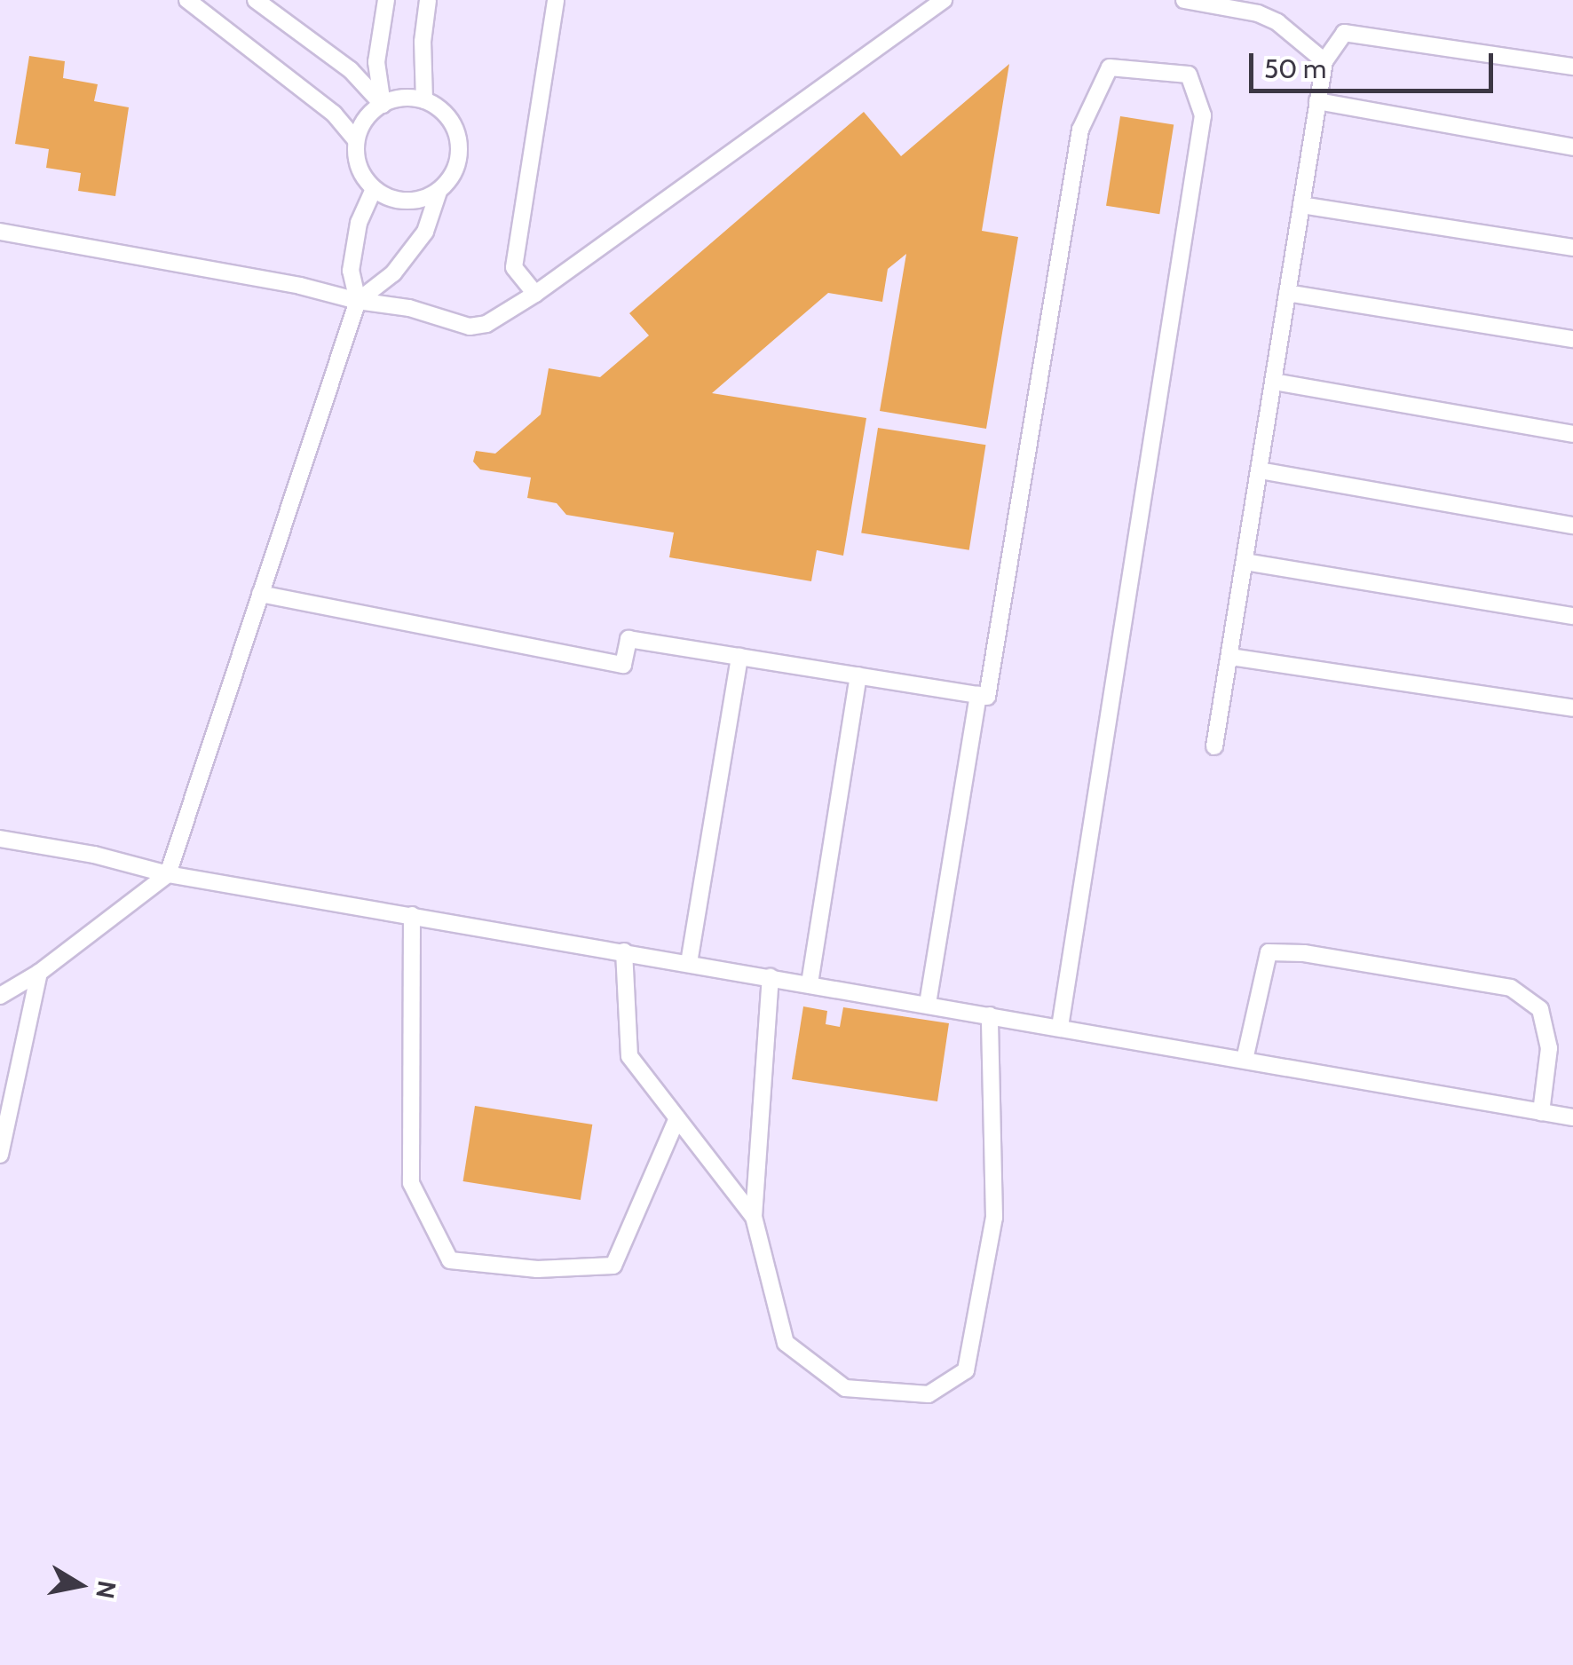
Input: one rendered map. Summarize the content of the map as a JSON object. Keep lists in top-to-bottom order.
{
  "scale_bar": "50 m",
  "north": "right"
}
